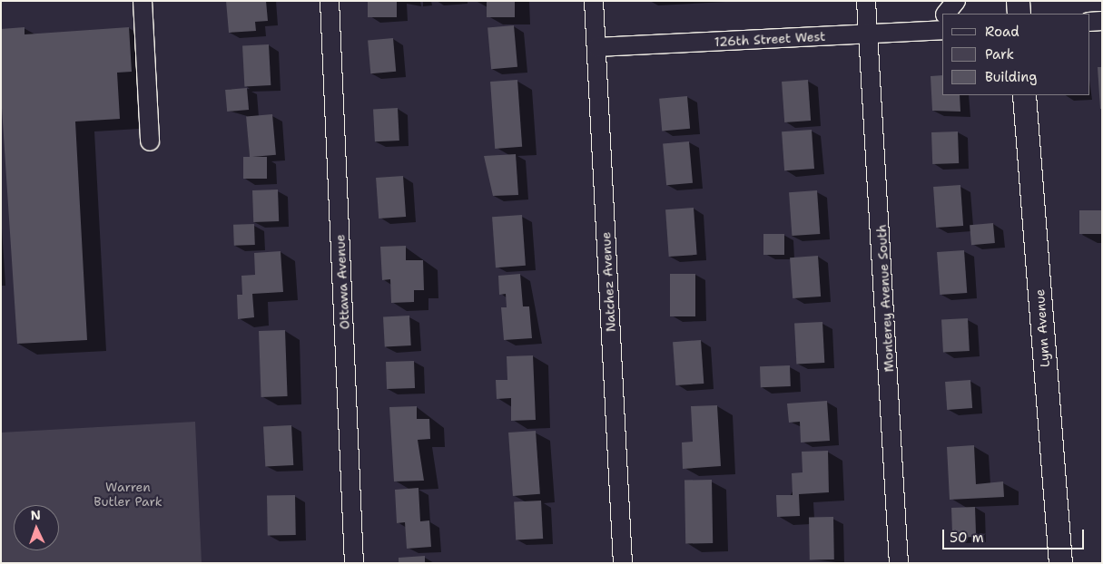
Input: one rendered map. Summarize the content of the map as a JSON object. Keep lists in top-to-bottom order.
{
  "streets": {
    "main road": ["Lynn Avenue"],
    "street": [
      "126th Street West",
      "Ottawa Avenue",
      "Natchez Avenue",
      "Monterey Avenue South"
    ]
  },
  "crossings": [
    ["126th Street West", "Natchez Avenue"],
    ["126th Street West", "Monterey Avenue South"]
  ],
  "parks": ["Warren Butler Park"],
  "legend": ["Road", "Park", "Building"],
  "scale_bar": "50 m",
  "north": "top"
}
